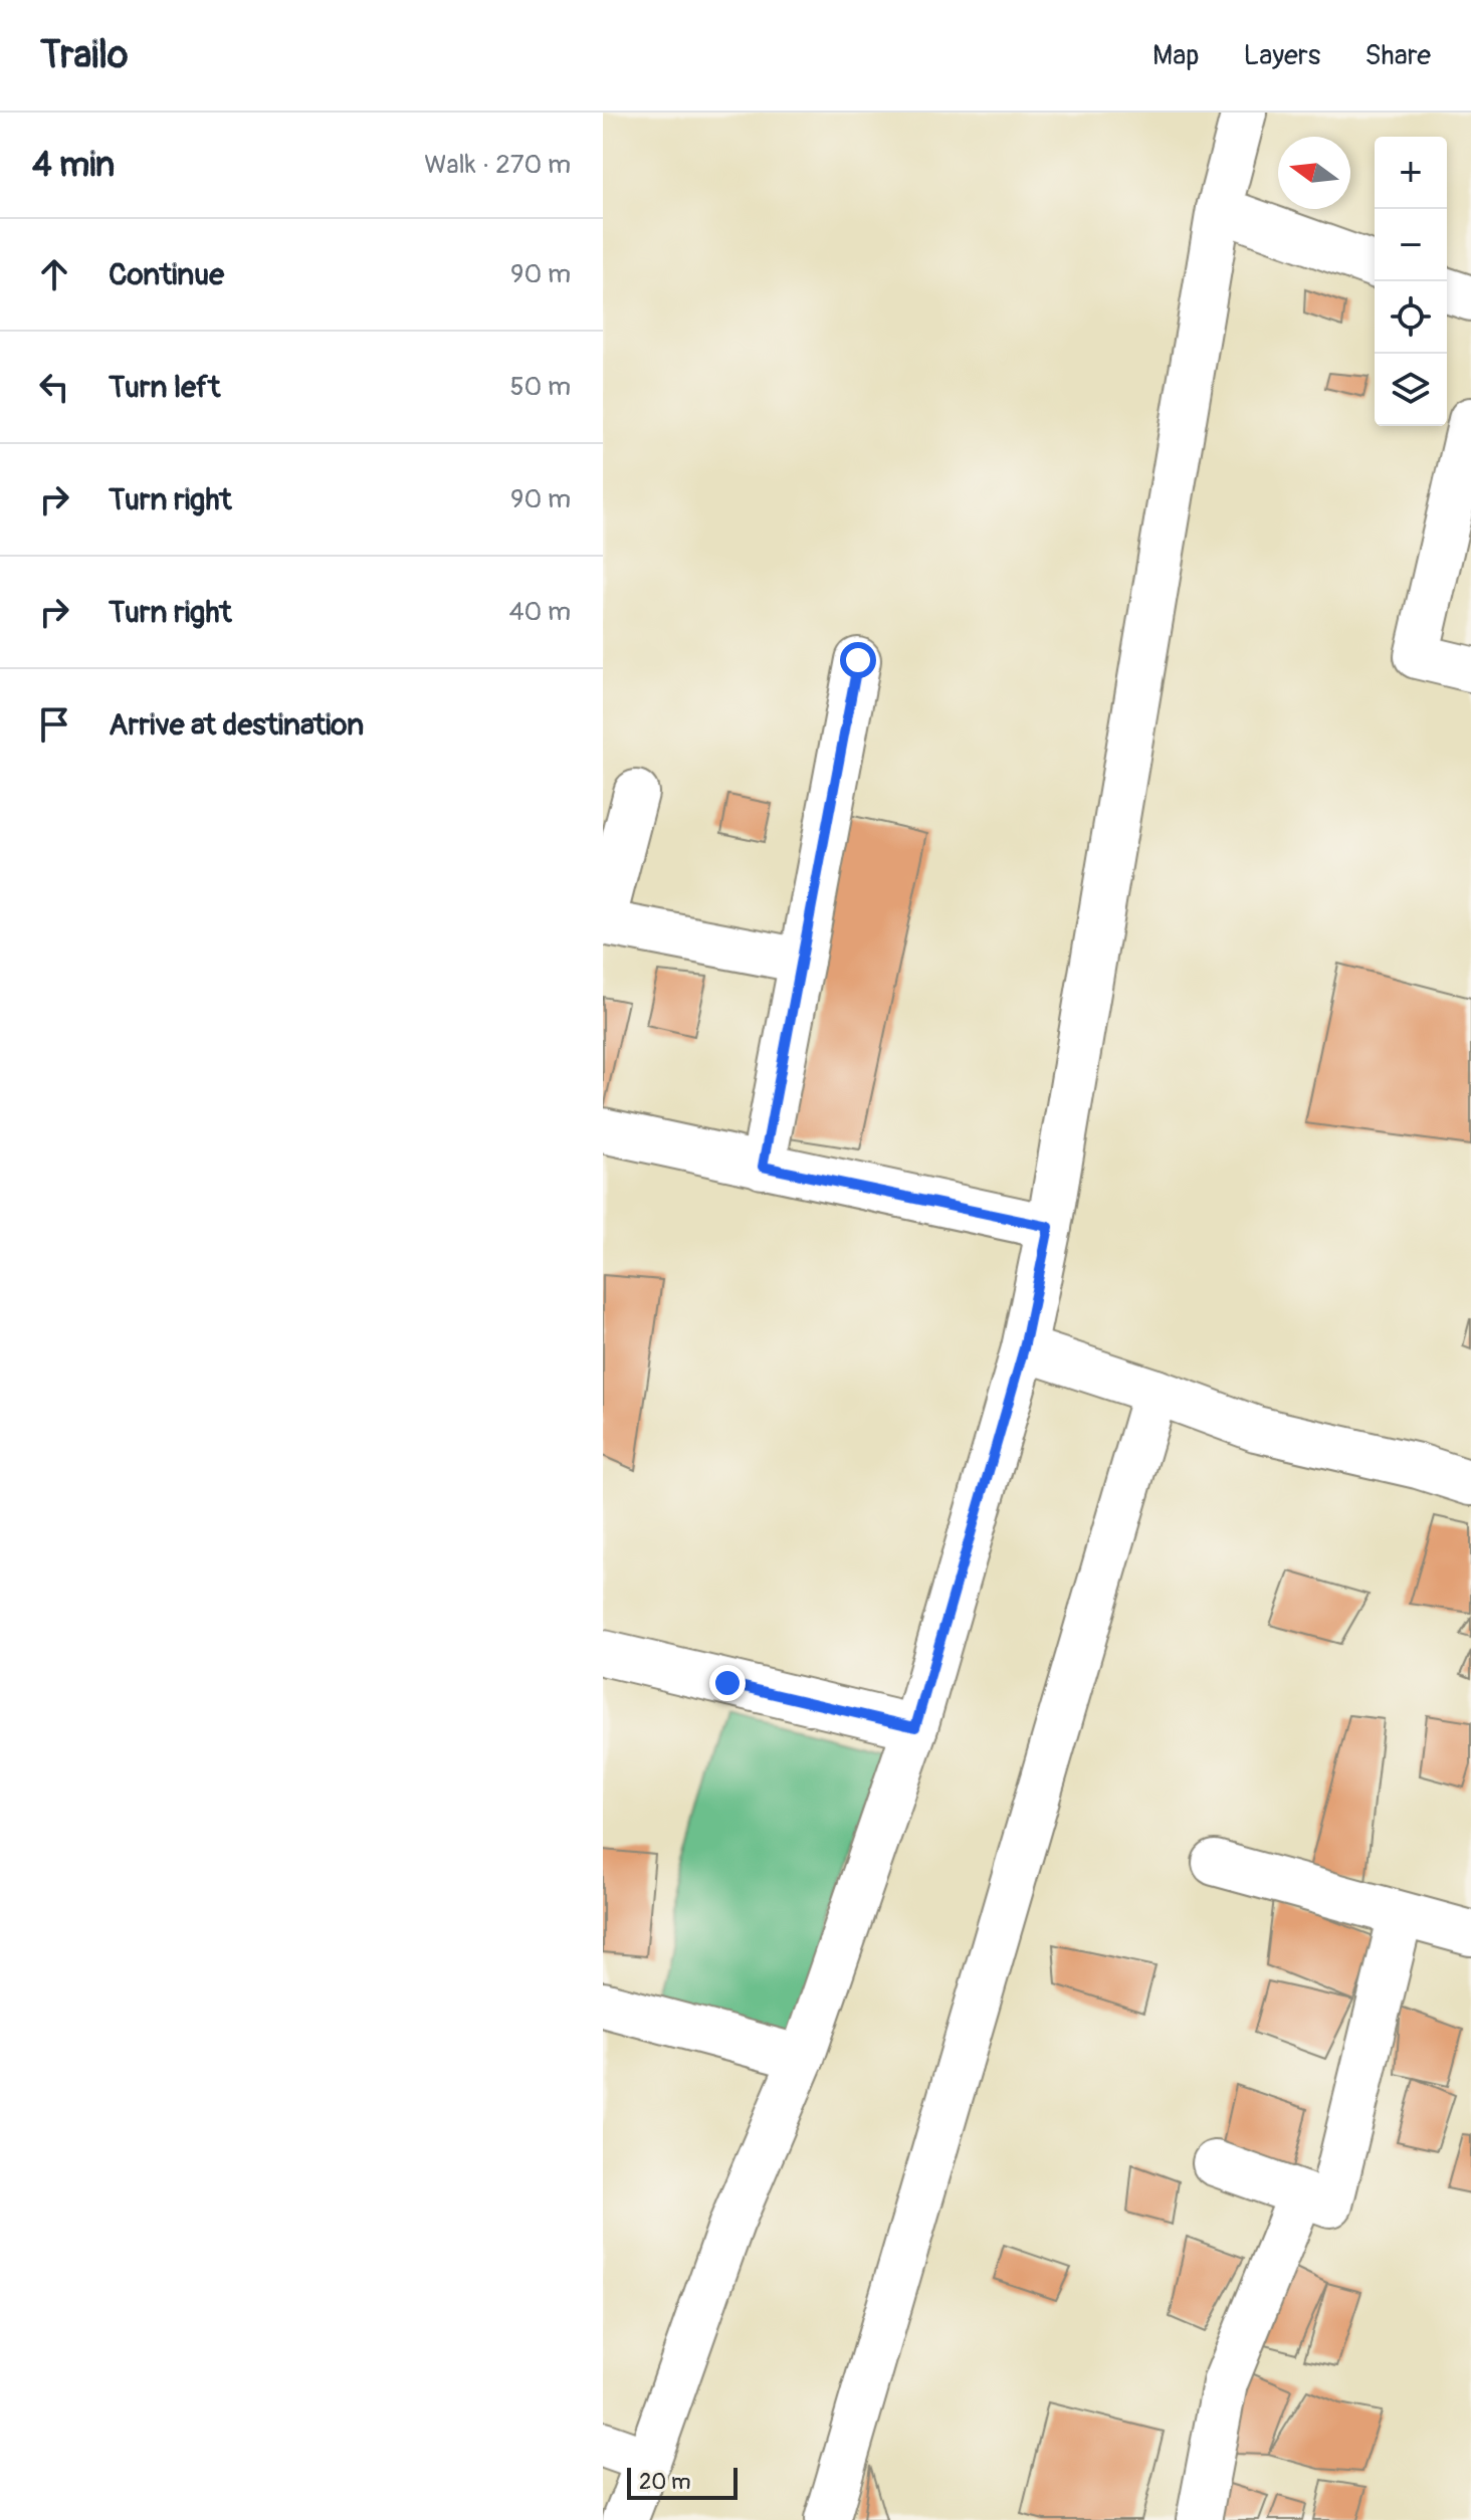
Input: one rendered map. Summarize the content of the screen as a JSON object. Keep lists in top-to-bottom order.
{
  "scale_bar": "20 m",
  "north": "left",
  "page": {
    "header": "Trailo",
    "nav": ["Map", "Layers", "Share"],
    "heading": ["4 min", "Walk · 270 m"],
    "map_buttons": ["+", "−"],
    "list": [
      ["Continue", "90 m"],
      ["Turn left", "50 m"],
      ["Turn right", "90 m"],
      ["Turn right", "40 m"],
      "Arrive at destination"
    ],
    "scale": "20 m"
  }
}
